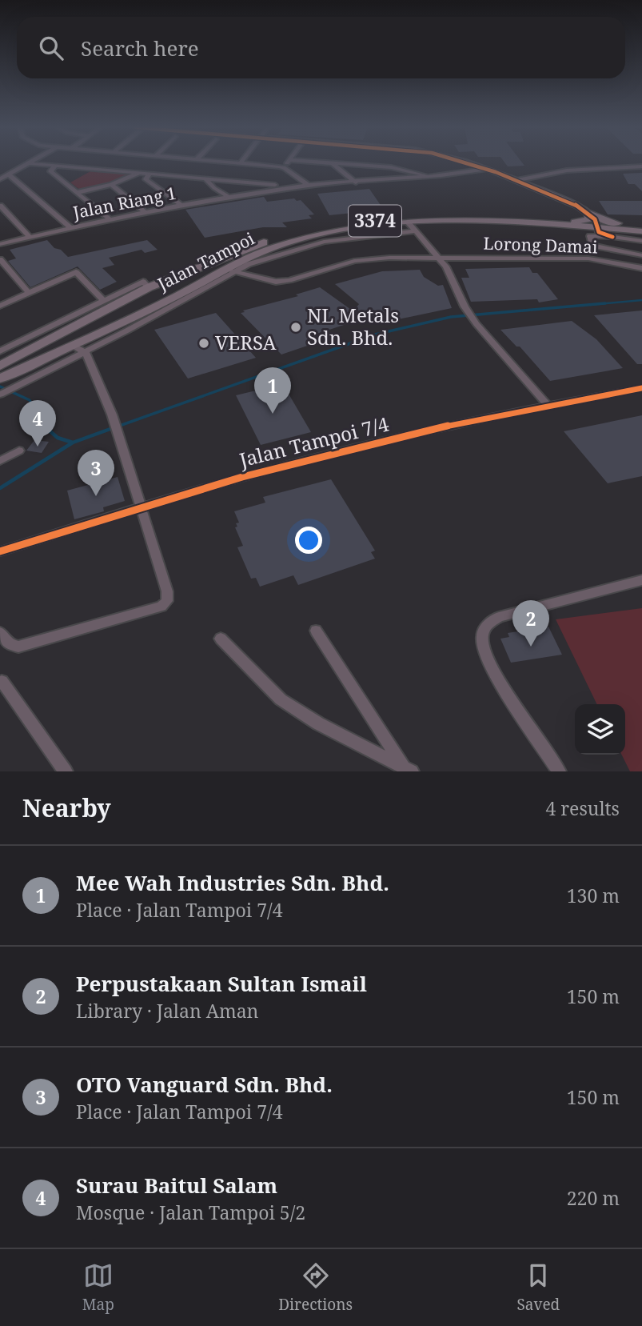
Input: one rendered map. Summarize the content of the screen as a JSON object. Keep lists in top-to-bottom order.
{
  "streets": {
    "main road": ["3374", "Jalan Tampoi"],
    "street": ["Jalan Riang 1", "Lorong Damai", "Jalan Tampoi 7/4"]
  },
  "crossings": [
    ["Lorong Damai", "Jalan Tampoi"]
  ],
  "places": ["NL Metals Sdn. Bhd.", "VERSA"],
  "page": {
    "search": "Search here",
    "pins": [
      "1",
      "4",
      "3",
      "2"
    ],
    "heading": ["Nearby", "4 results"],
    "list": [
      {
        "mark": "1",
        "name": "Mee Wah Industries Sdn. Bhd.",
        "note": "Place · Jalan Tampoi 7/4",
        "value": "130 m"
      },
      {
        "mark": "2",
        "name": "Perpustakaan Sultan Ismail",
        "note": "Library · Jalan Aman",
        "value": "150 m"
      },
      {
        "mark": "3",
        "name": "OTO Vanguard Sdn. Bhd.",
        "note": "Place · Jalan Tampoi 7/4",
        "value": "150 m"
      },
      {
        "mark": "4",
        "name": "Surau Baitul Salam",
        "note": "Mosque · Jalan Tampoi 5/2",
        "value": "220 m"
      }
    ],
    "nav": ["Map", "Directions", "Saved"]
  }
}
